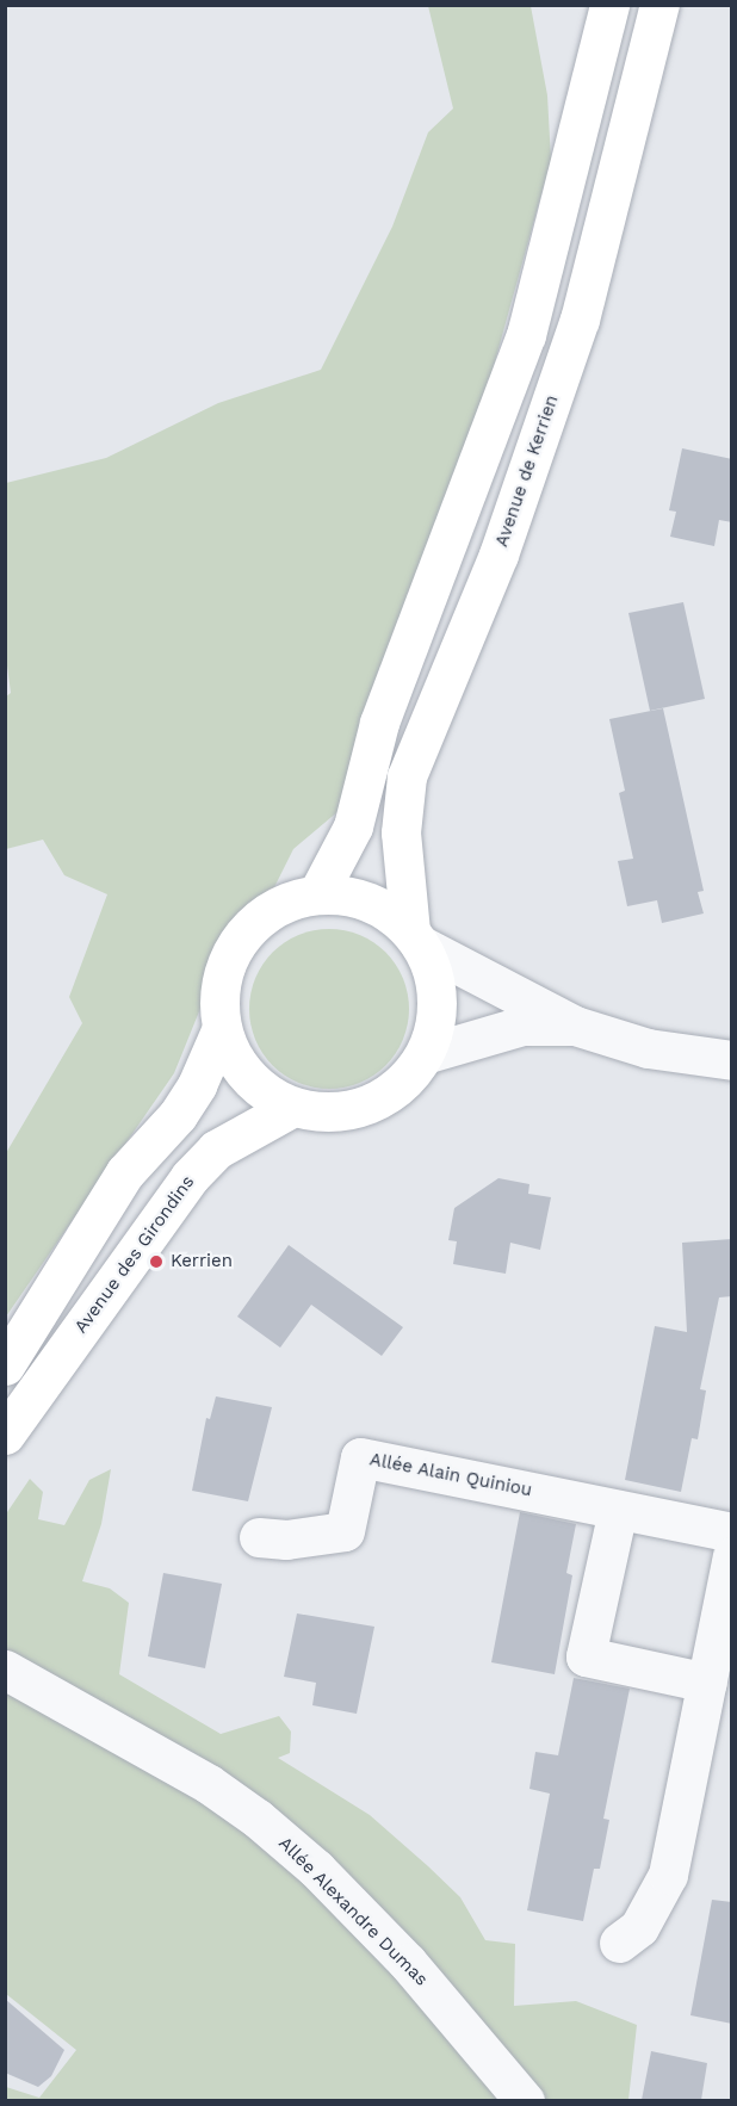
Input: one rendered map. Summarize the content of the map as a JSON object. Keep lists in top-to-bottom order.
{
  "streets": {
    "main road": ["Avenue de Kerrien", "Avenue des Girondins"],
    "street": ["Allée Alain Quiniou", "Allée Alexandre Dumas"]
  },
  "crossings": [
    ["Avenue de Kerrien", "Avenue des Girondins"]
  ],
  "places": ["Kerrien"]
}
